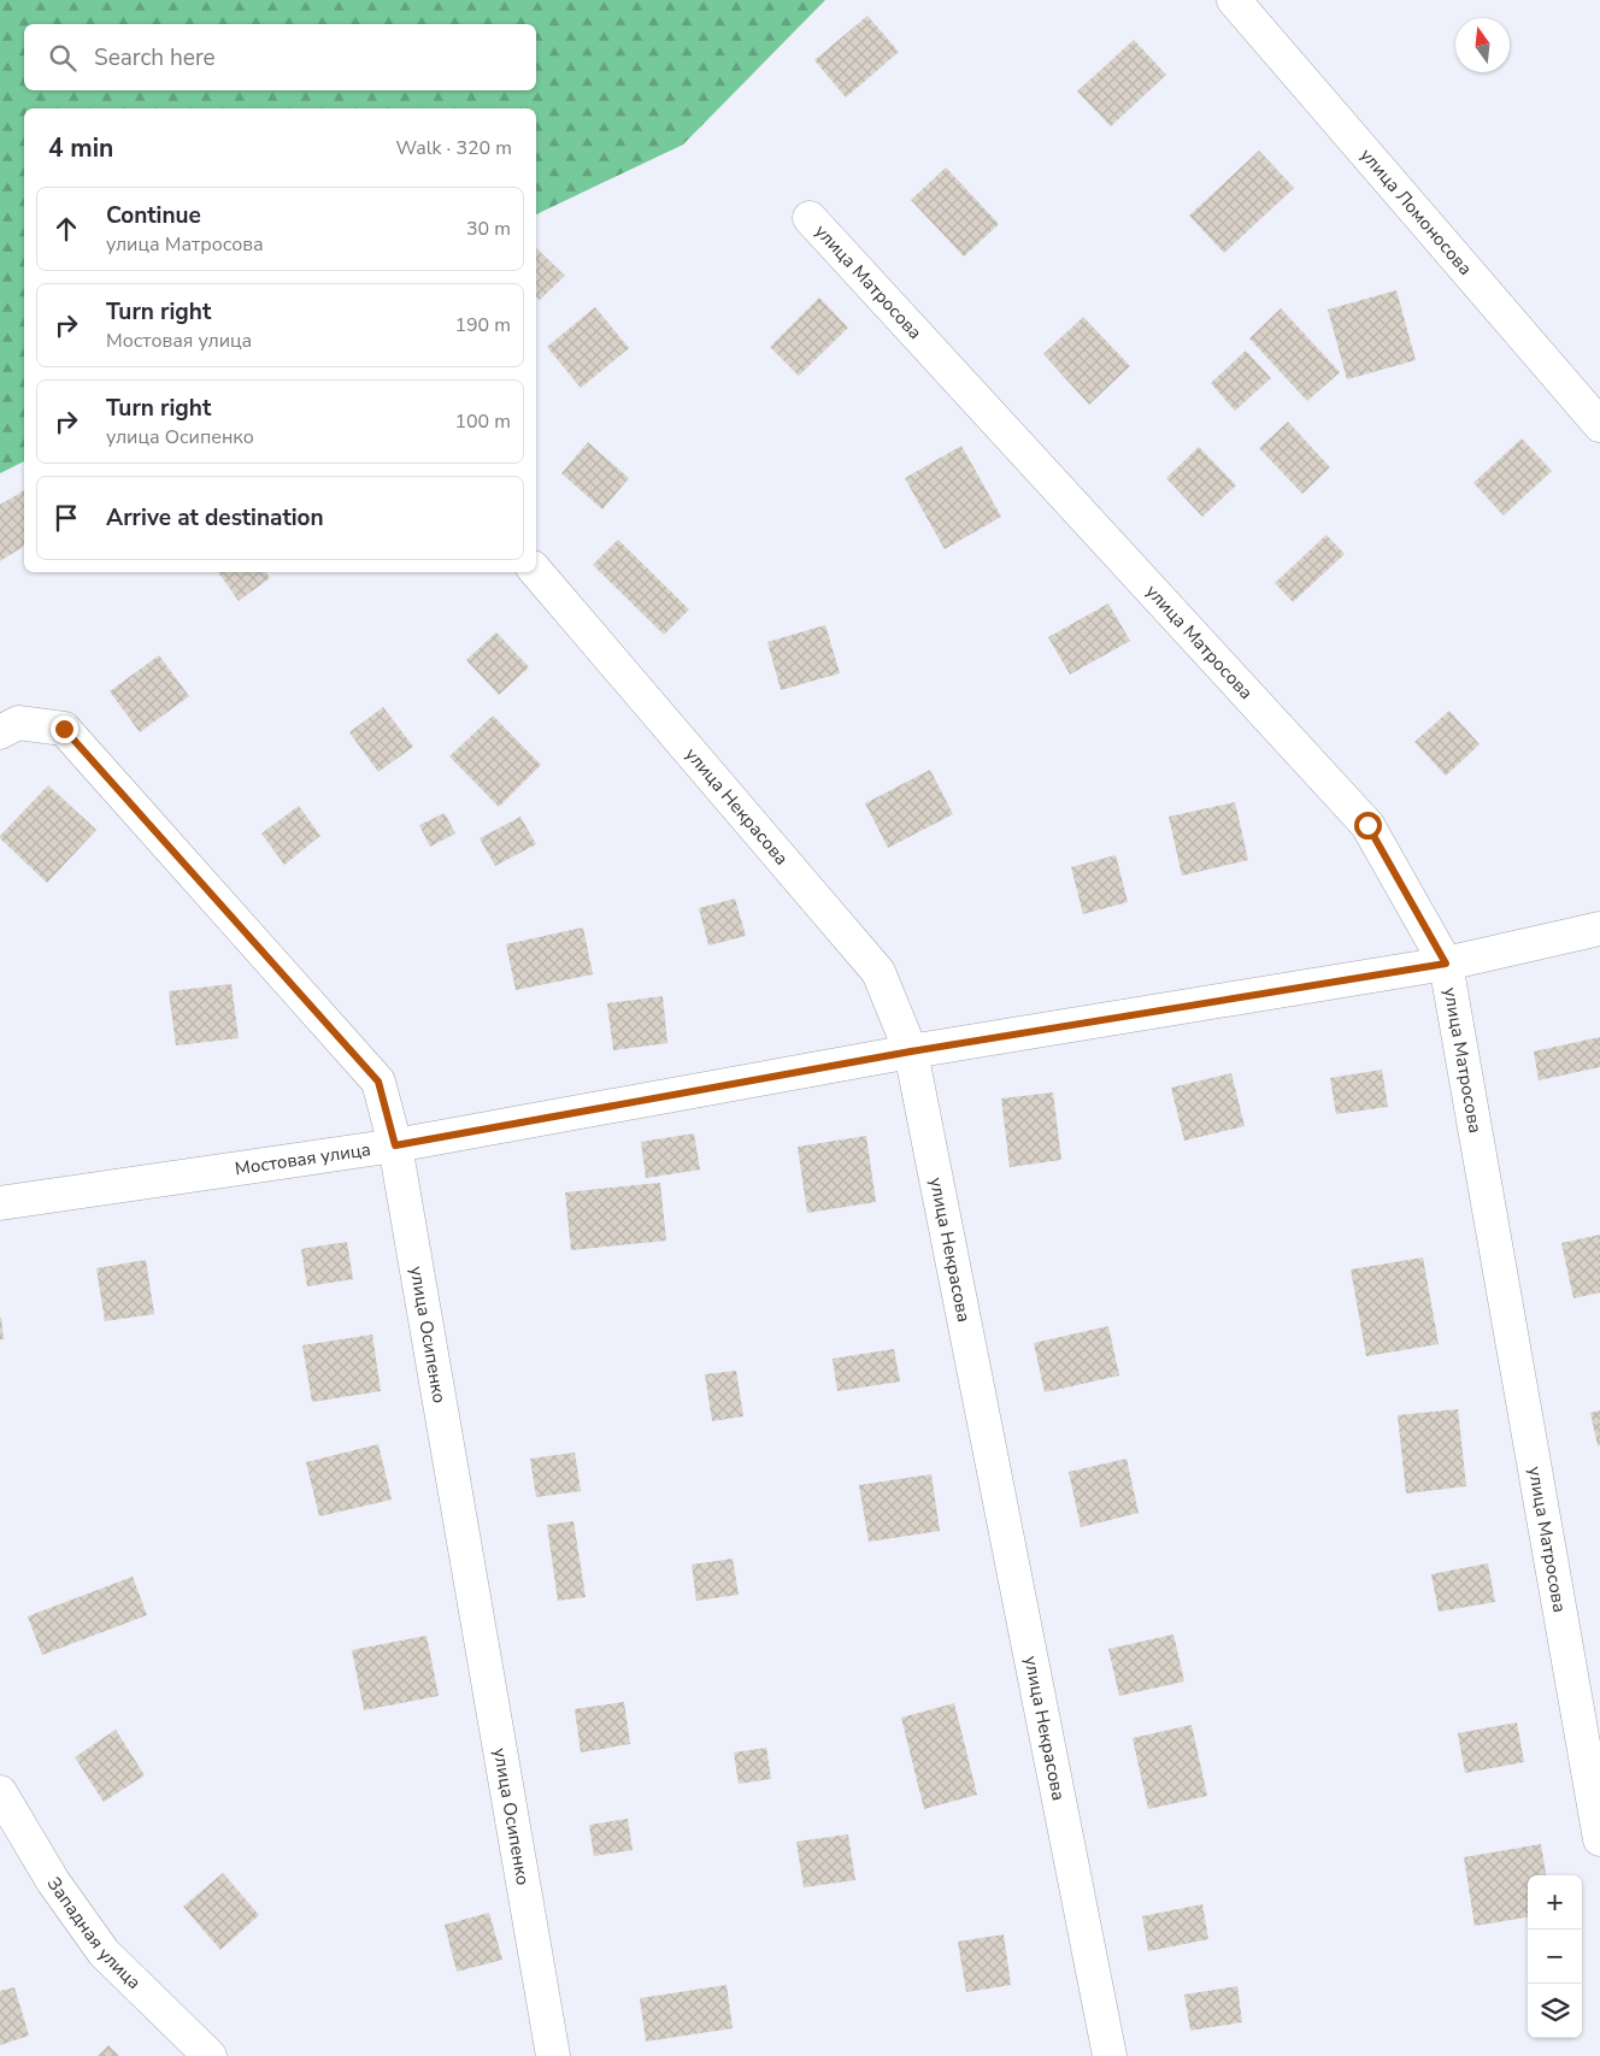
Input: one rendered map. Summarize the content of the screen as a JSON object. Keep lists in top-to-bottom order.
{
  "streets": {
    "street": [
      "улица Ломоносова",
      "улица Матросова",
      "улица Некрасова",
      "Мостовая улица",
      "улица Осипенко",
      "Западная улица"
    ]
  },
  "crossings": [
    ["улица Матросова", "Мостовая улица"],
    ["улица Некрасова", "Мостовая улица"],
    ["Мостовая улица", "улица Осипенко"]
  ],
  "north": "top",
  "page": {
    "search": "Search here",
    "heading": ["4 min", "Walk · 320 m"],
    "list": [
      ["Continue", "улица Матросова", "30 m"],
      ["Turn right", "Мостовая улица", "190 m"],
      ["Turn right", "улица Осипенко", "100 m"],
      "Arrive at destination"
    ],
    "map_buttons": ["+", "−"]
  }
}
